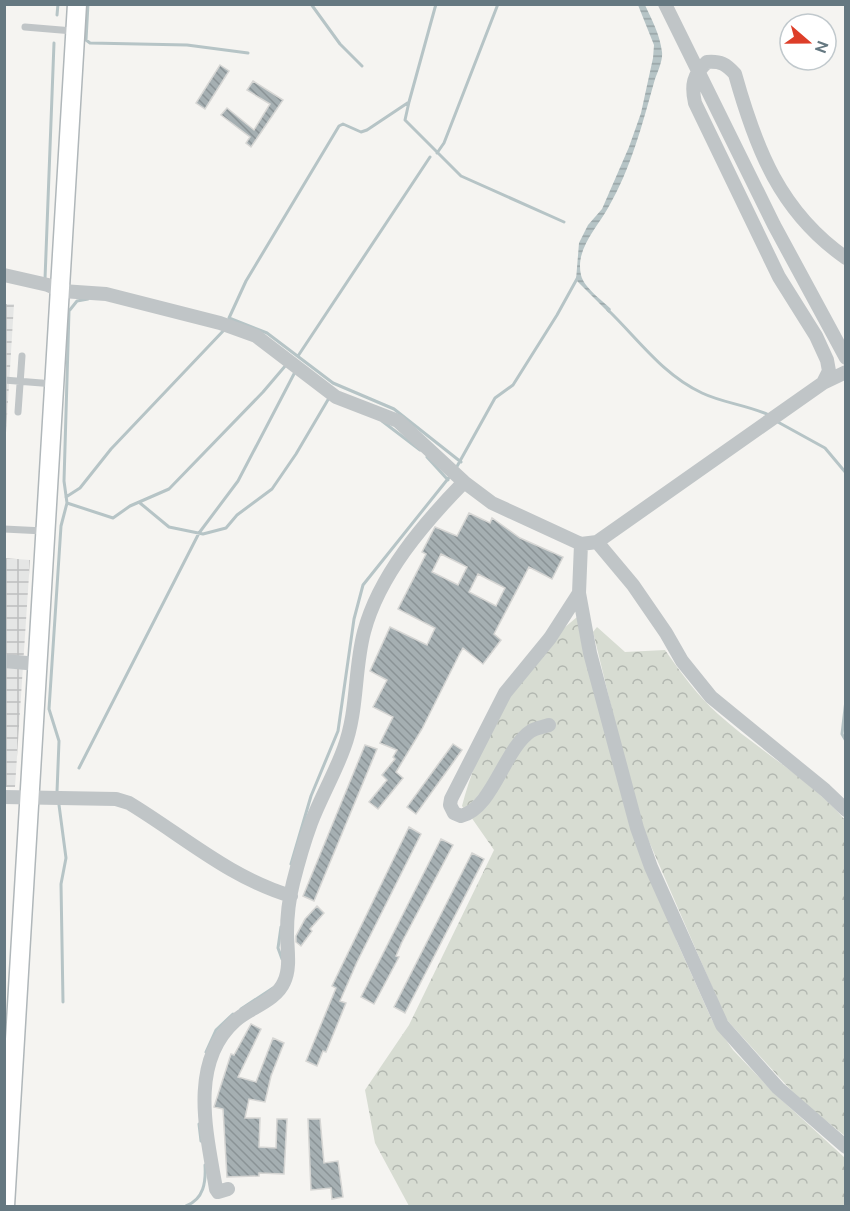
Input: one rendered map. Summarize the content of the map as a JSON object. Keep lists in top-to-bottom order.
{
  "north": "right"
}
